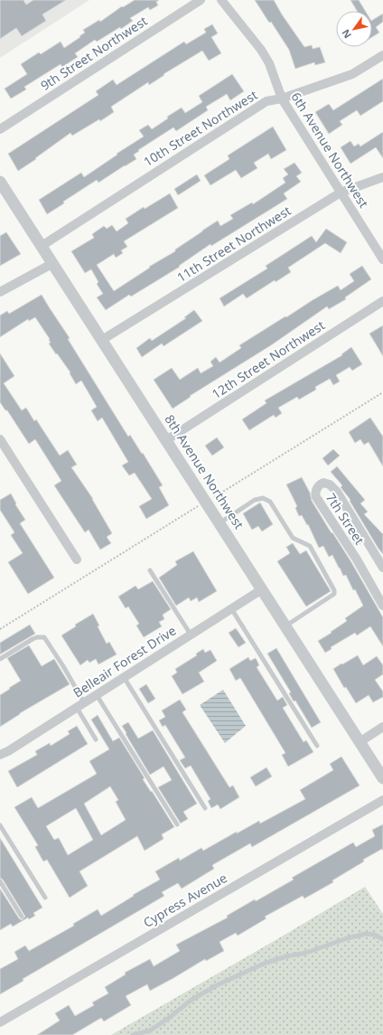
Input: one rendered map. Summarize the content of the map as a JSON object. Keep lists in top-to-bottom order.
{
  "streets": {
    "street": [
      "9th Street Northwest",
      "10th Street Northwest",
      "6th Avenue Northwest",
      "11th Street Northwest",
      "12th Street Northwest",
      "8th Avenue Northwest",
      "7th Street",
      "Belleair Forest Drive",
      "Cypress Avenue"
    ]
  },
  "crossings": [
    ["10th Street Northwest", "6th Avenue Northwest"],
    ["10th Street Northwest", "8th Avenue Northwest"],
    ["6th Avenue Northwest", "11th Street Northwest"],
    ["11th Street Northwest", "8th Avenue Northwest"],
    ["12th Street Northwest", "8th Avenue Northwest"],
    ["8th Avenue Northwest", "Belleair Forest Drive"]
  ],
  "north": "bottom left"
}
